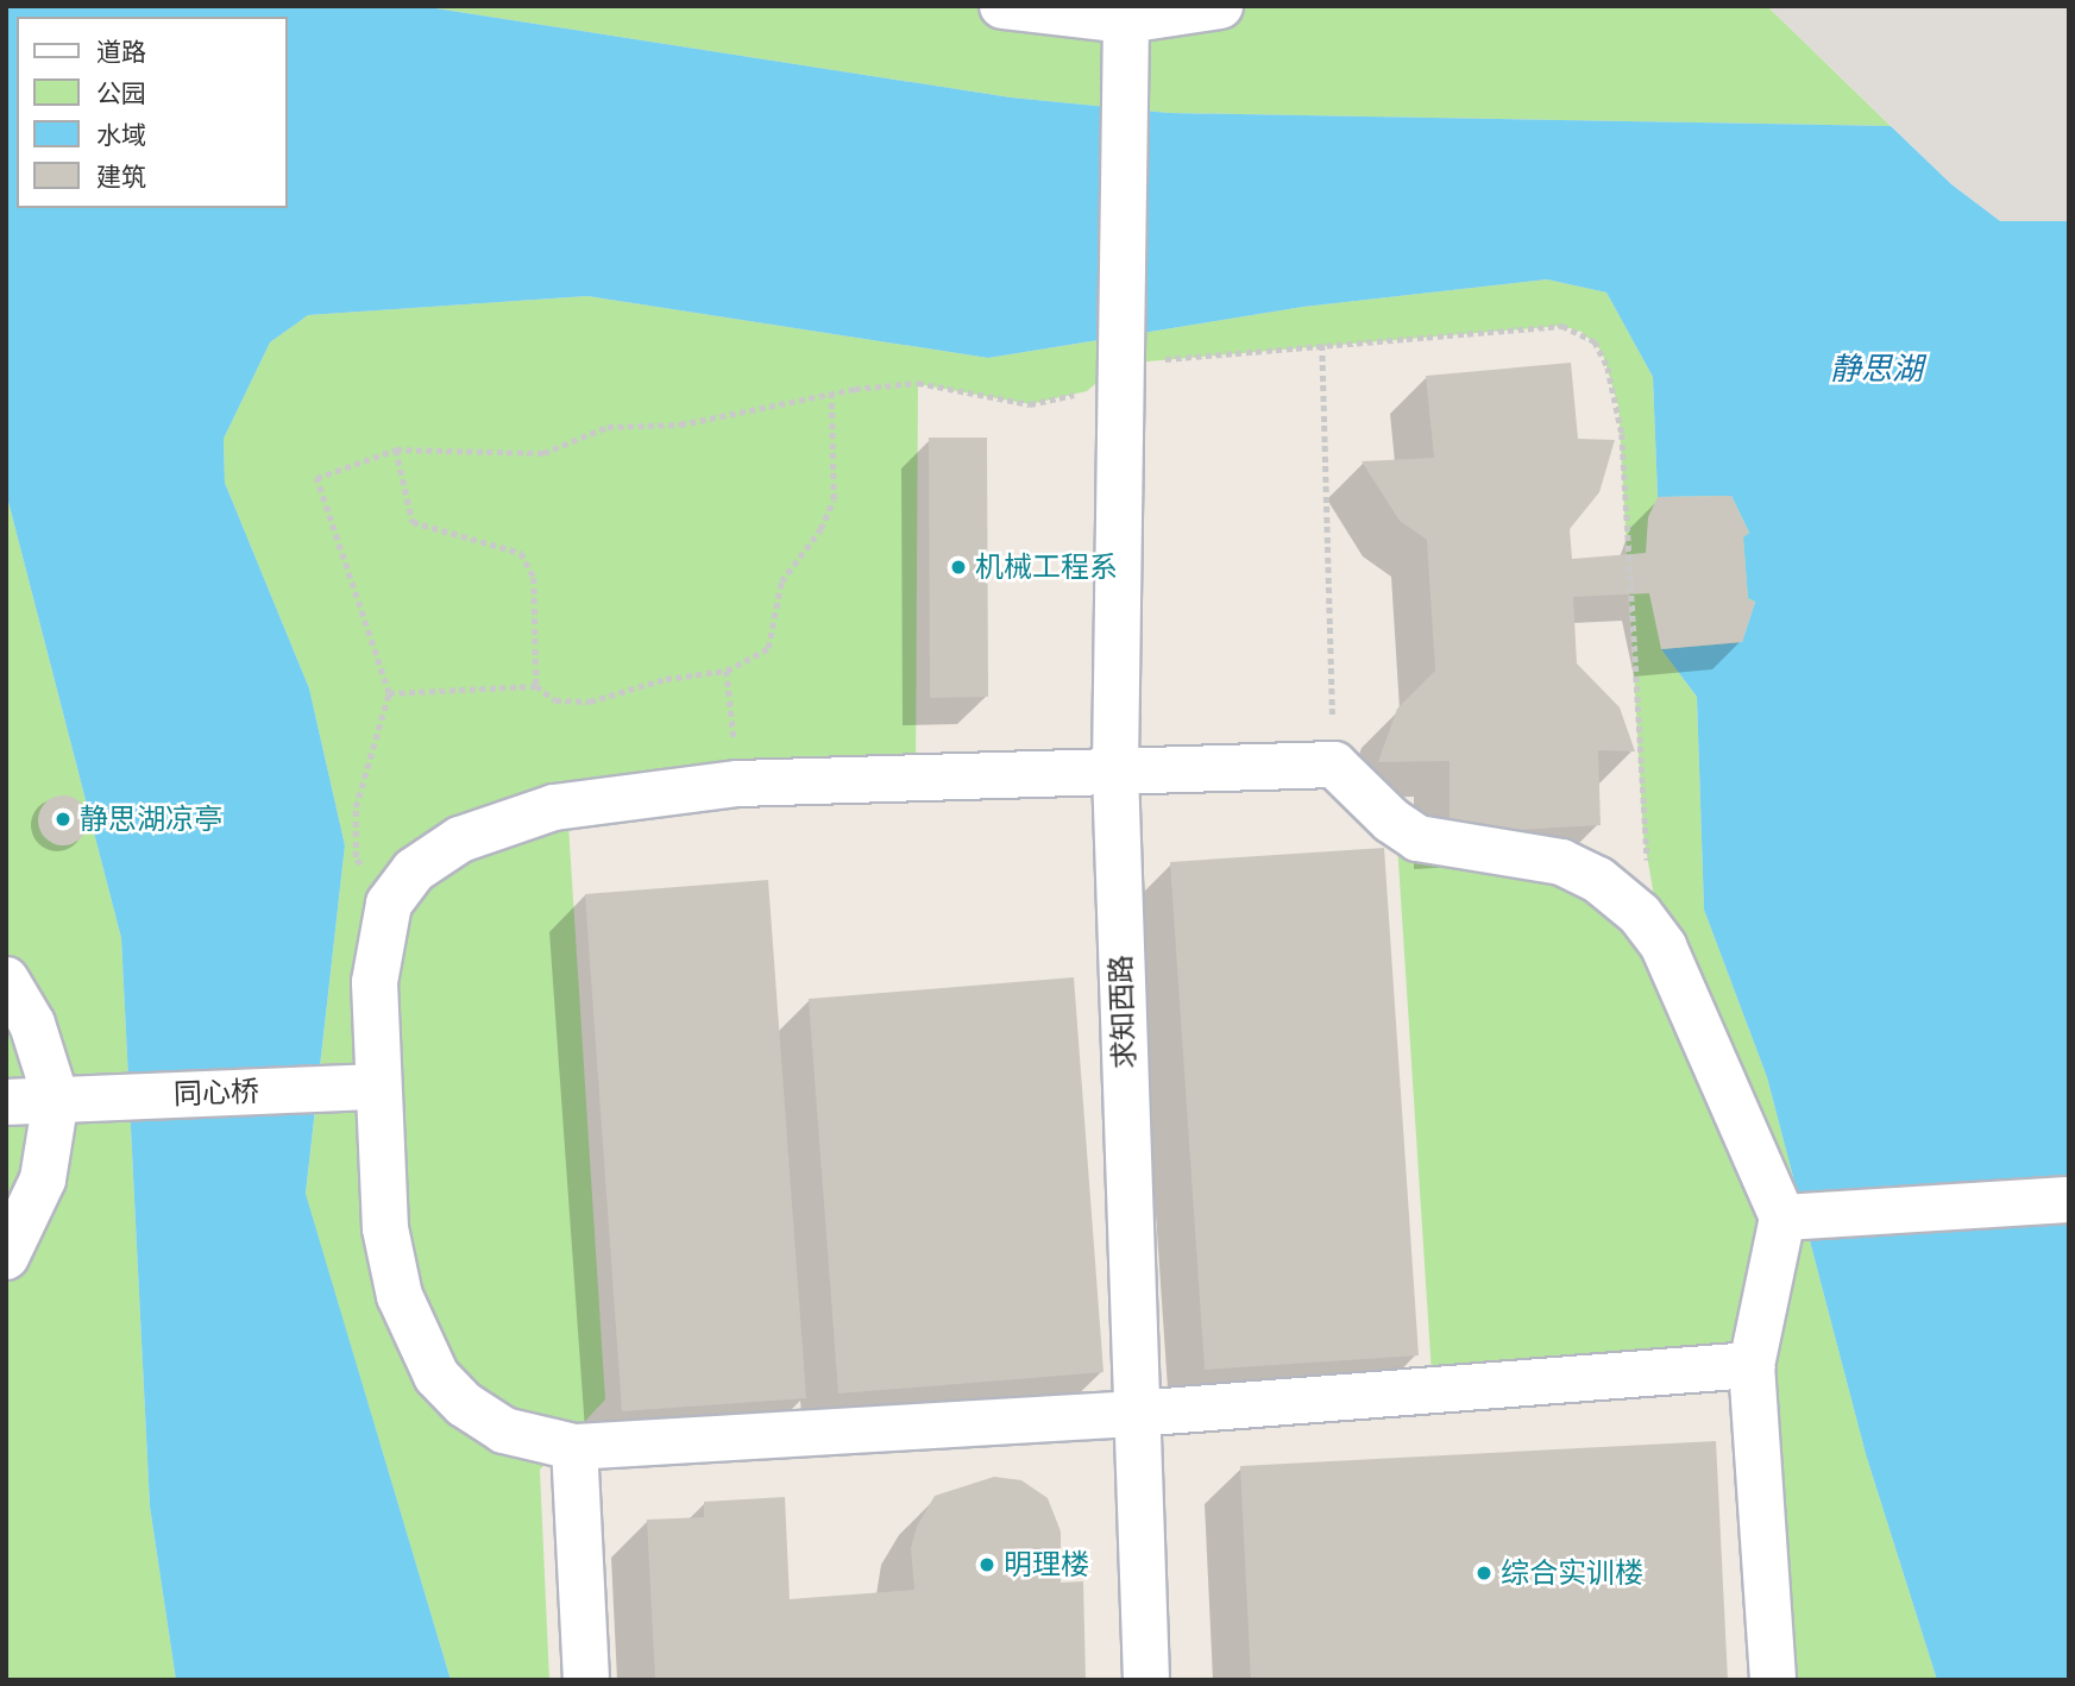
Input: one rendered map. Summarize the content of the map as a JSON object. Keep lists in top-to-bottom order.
{
  "streets": {
    "lane": ["求知西路", "同心桥"]
  },
  "water": ["静思湖"],
  "places": [
    "机械工程系",
    "静思湖凉亭",
    "明理楼",
    "综合实训楼"
  ],
  "legend": [
    "道路",
    "公园",
    "水域",
    "建筑"
  ]
}
